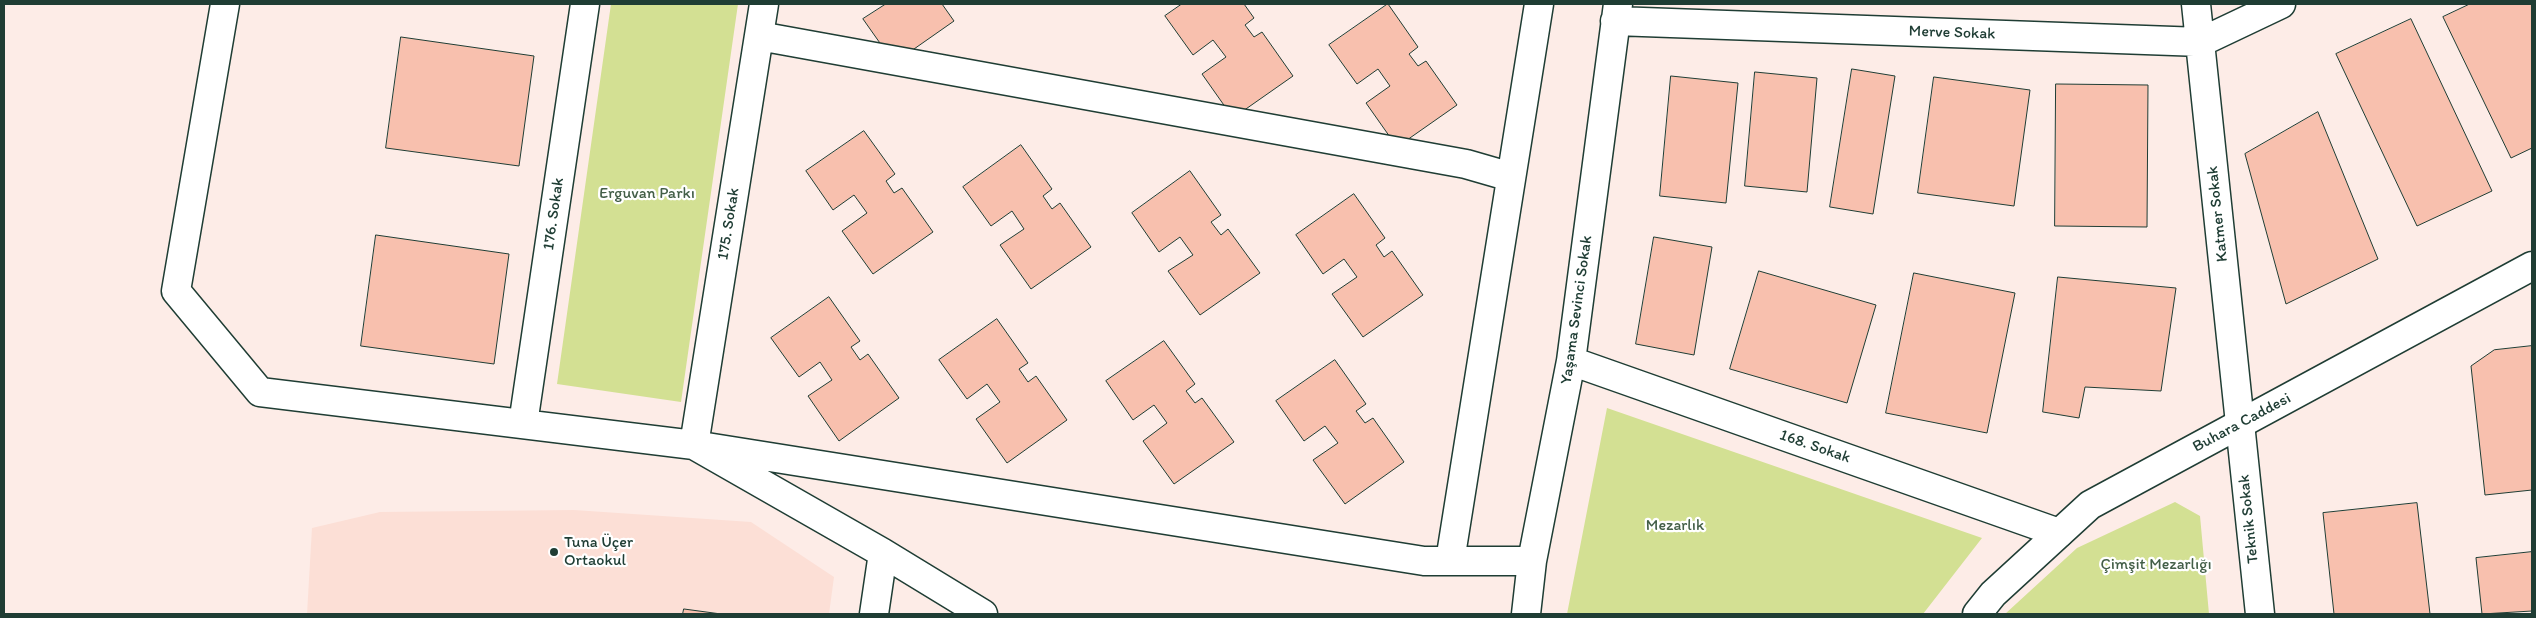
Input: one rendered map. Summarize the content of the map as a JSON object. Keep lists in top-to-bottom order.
{
  "streets": {
    "street": [
      "Merve Sokak",
      "176. Sokak",
      "Katmer Sokak",
      "175. Sokak",
      "Yaşama Sevinci Sokak",
      "Buhara Caddesi",
      "168. Sokak",
      "Teknik Sokak"
    ]
  },
  "crossings": [
    ["Merve Sokak", "Katmer Sokak"],
    ["Merve Sokak", "Yaşama Sevinci Sokak"],
    ["Katmer Sokak", "Buhara Caddesi"],
    ["Katmer Sokak", "Teknik Sokak"],
    ["Yaşama Sevinci Sokak", "168. Sokak"],
    ["Buhara Caddesi", "168. Sokak"],
    ["Buhara Caddesi", "Teknik Sokak"]
  ],
  "parks": ["Erguvan Parkı", "Mezarlık", "Çimşit Mezarlığı"],
  "places": ["Tuna Üçer Ortaokul"]
}
